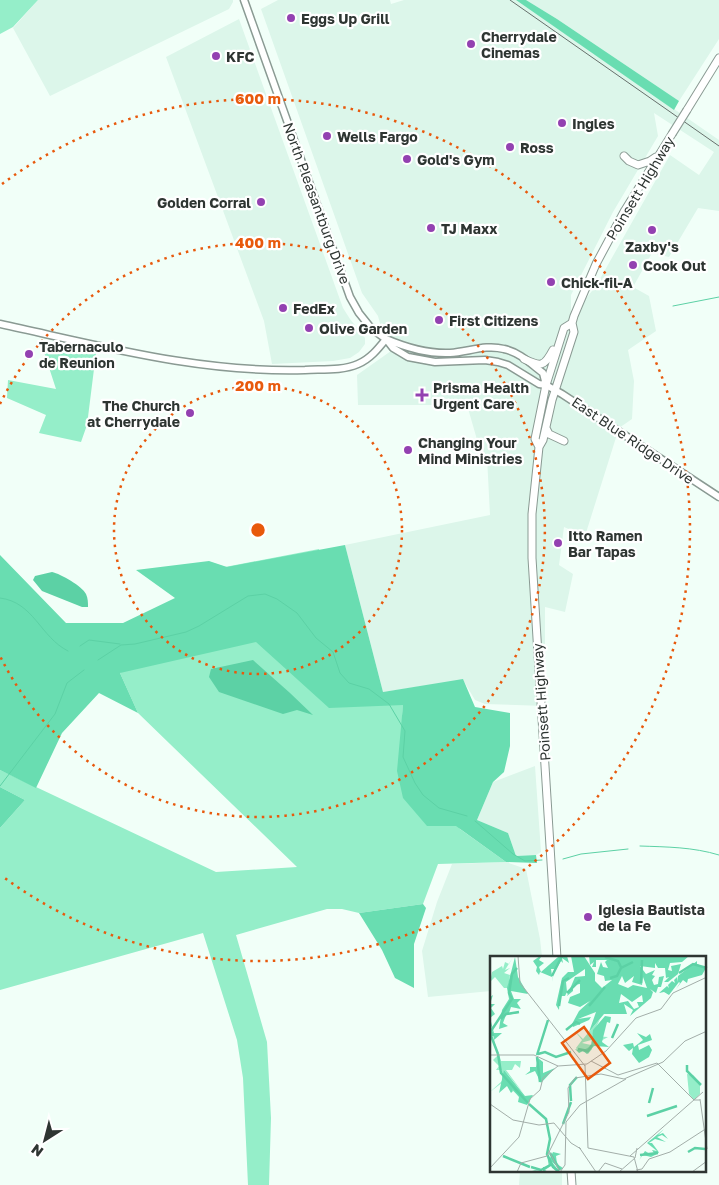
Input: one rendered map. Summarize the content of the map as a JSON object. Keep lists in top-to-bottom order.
{
  "streets": {
    "highway": ["Poinsett Highway"],
    "main road": ["North Pleasantburg Drive", "East Blue Ridge Drive"]
  },
  "crossings": [
    ["Poinsett Highway", "North Pleasantburg Drive"],
    ["Poinsett Highway", "East Blue Ridge Drive"],
    ["North Pleasantburg Drive", "East Blue Ridge Drive"]
  ],
  "places": {
    "other": [
      "Eggs Up Grill",
      "Cherrydale Cinemas",
      "KFC",
      "Ingles",
      "Wells Fargo",
      "Ross",
      "Gold's Gym",
      "Golden Corral",
      "TJ Maxx",
      "Zaxby's",
      "Cook Out",
      "Chick-fil-A",
      "FedEx",
      "First Citizens",
      "Olive Garden",
      "Tabernaculo de Reunion",
      "The Church at Cherrydale",
      "Changing Your Mind Ministries",
      "Itto Ramen Bar Tapas",
      "Iglesia Bautista de la Fe"
    ],
    "health": ["Prisma Health Urgent Care"]
  },
  "north": "bottom left",
  "rings": ["600 m", "400 m", "200 m"]
}
